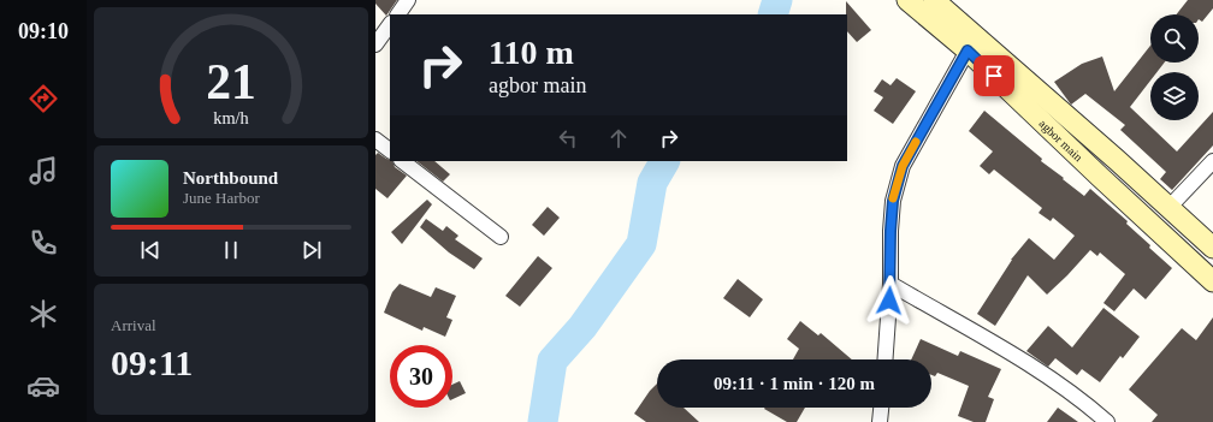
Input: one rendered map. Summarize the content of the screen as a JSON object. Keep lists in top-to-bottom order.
{
  "streets": {
    "main road": ["agbor main"]
  },
  "page": {
    "tabs": "09:10",
    "turn": ["110 m", "agbor main"],
    "song": ["Northbound", "June Harbor"],
    "tile": ["Arrival", "09:11"],
    "limit": "30",
    "trip": "09:11 · 1 min · 120 m",
    "gauge": ["21", "km/h"]
  }
}
